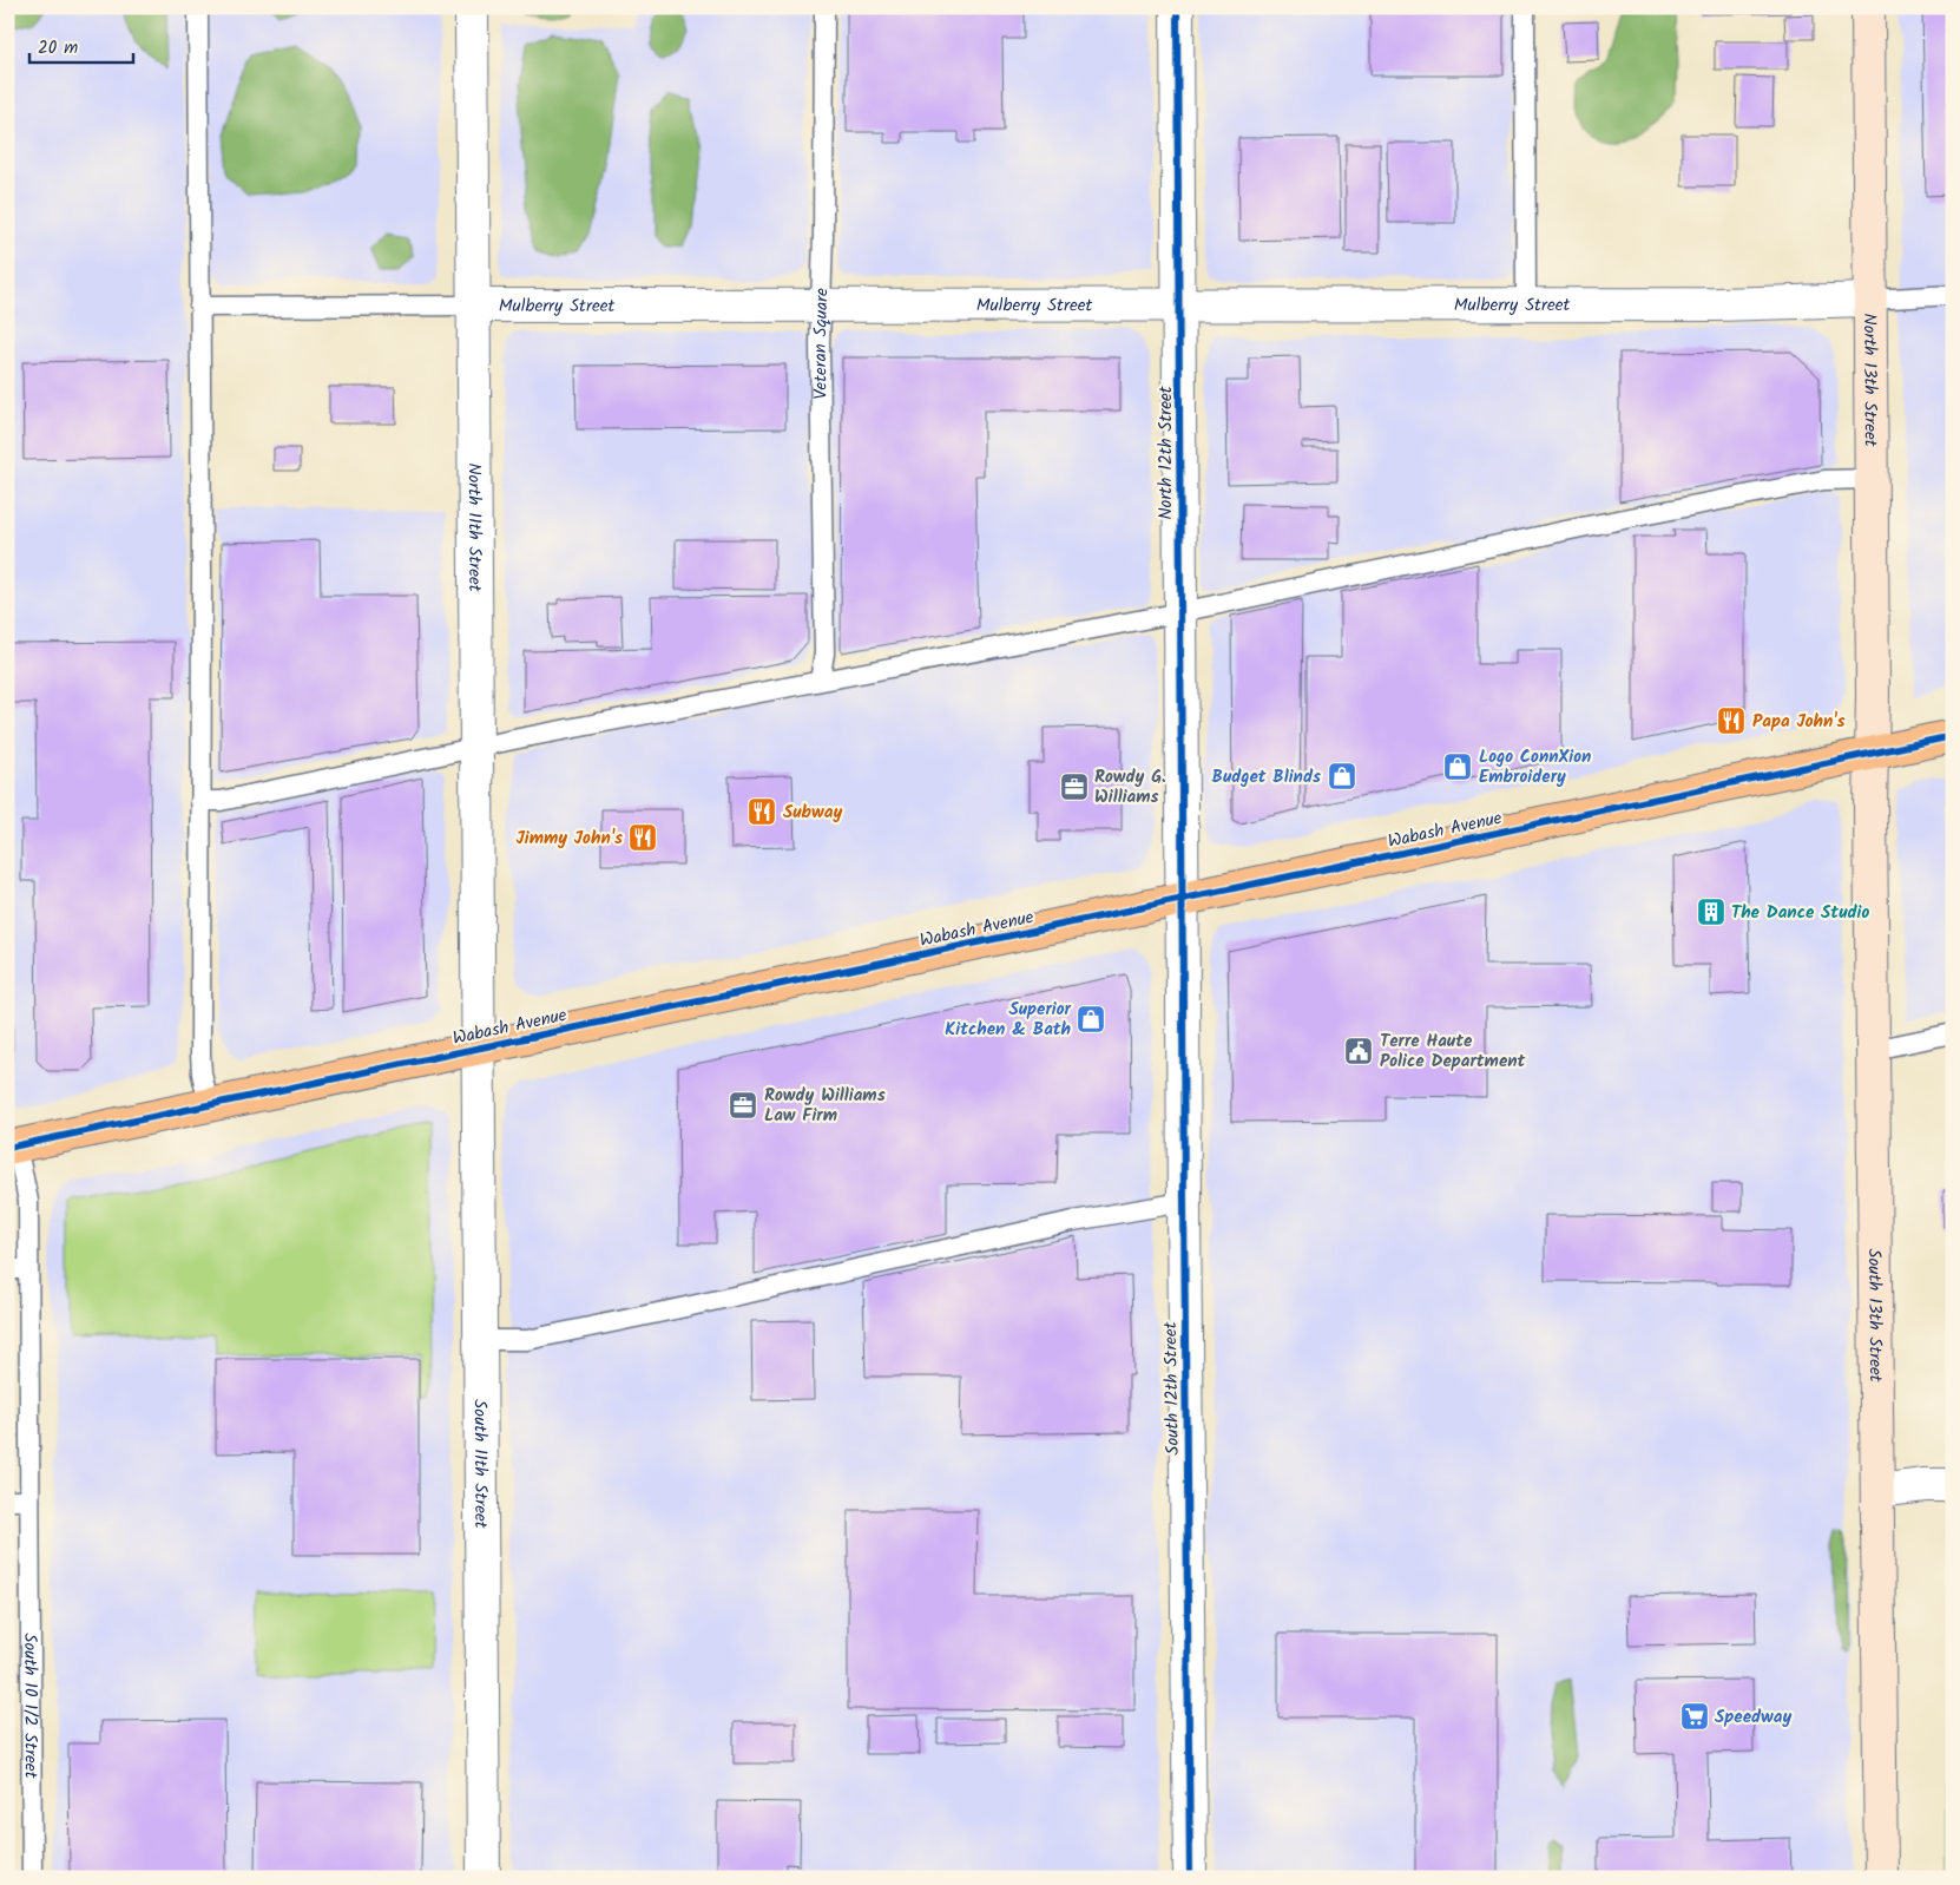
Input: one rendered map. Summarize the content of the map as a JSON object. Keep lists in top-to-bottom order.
{
  "streets": {
    "main road": ["North 13th Street", "Wabash Avenue", "South 13th Street"],
    "street": [
      "Mulberry Street",
      "North 12th Street",
      "North 11th Street",
      "South 12th Street",
      "South 11th Street"
    ],
    "lane": ["Veteran Square", "South 10 1/2 Street"]
  },
  "crossings": [
    ["Mulberry Street", "Veteran Square"],
    ["Mulberry Street", "North 13th Street"],
    ["Mulberry Street", "North 12th Street"],
    ["Mulberry Street", "North 11th Street"],
    ["North 13th Street", "Wabash Avenue"],
    ["North 13th Street", "South 13th Street"],
    ["North 12th Street", "Wabash Avenue"],
    ["North 12th Street", "South 12th Street"],
    ["North 11th Street", "Wabash Avenue"],
    ["North 11th Street", "South 11th Street"],
    ["Wabash Avenue", "South 13th Street"],
    ["Wabash Avenue", "South 12th Street"],
    ["Wabash Avenue", "South 11th Street"],
    ["Wabash Avenue", "South 10 1/2 Street"]
  ],
  "places": {
    "restaurant": ["Papa John's", "Subway", "Jimmy John's"],
    "shop": ["Logo ConnXion Embroidery", "Budget Blinds", "Superior Kitchen & Bath"],
    "office": ["Rowdy G. Williams", "Rowdy Williams Law Firm"],
    "building": ["The Dance Studio"],
    "public building": ["Terre Haute Police Department"],
    "supermarket": ["Speedway"]
  },
  "scale_bar": "20 m"
}
